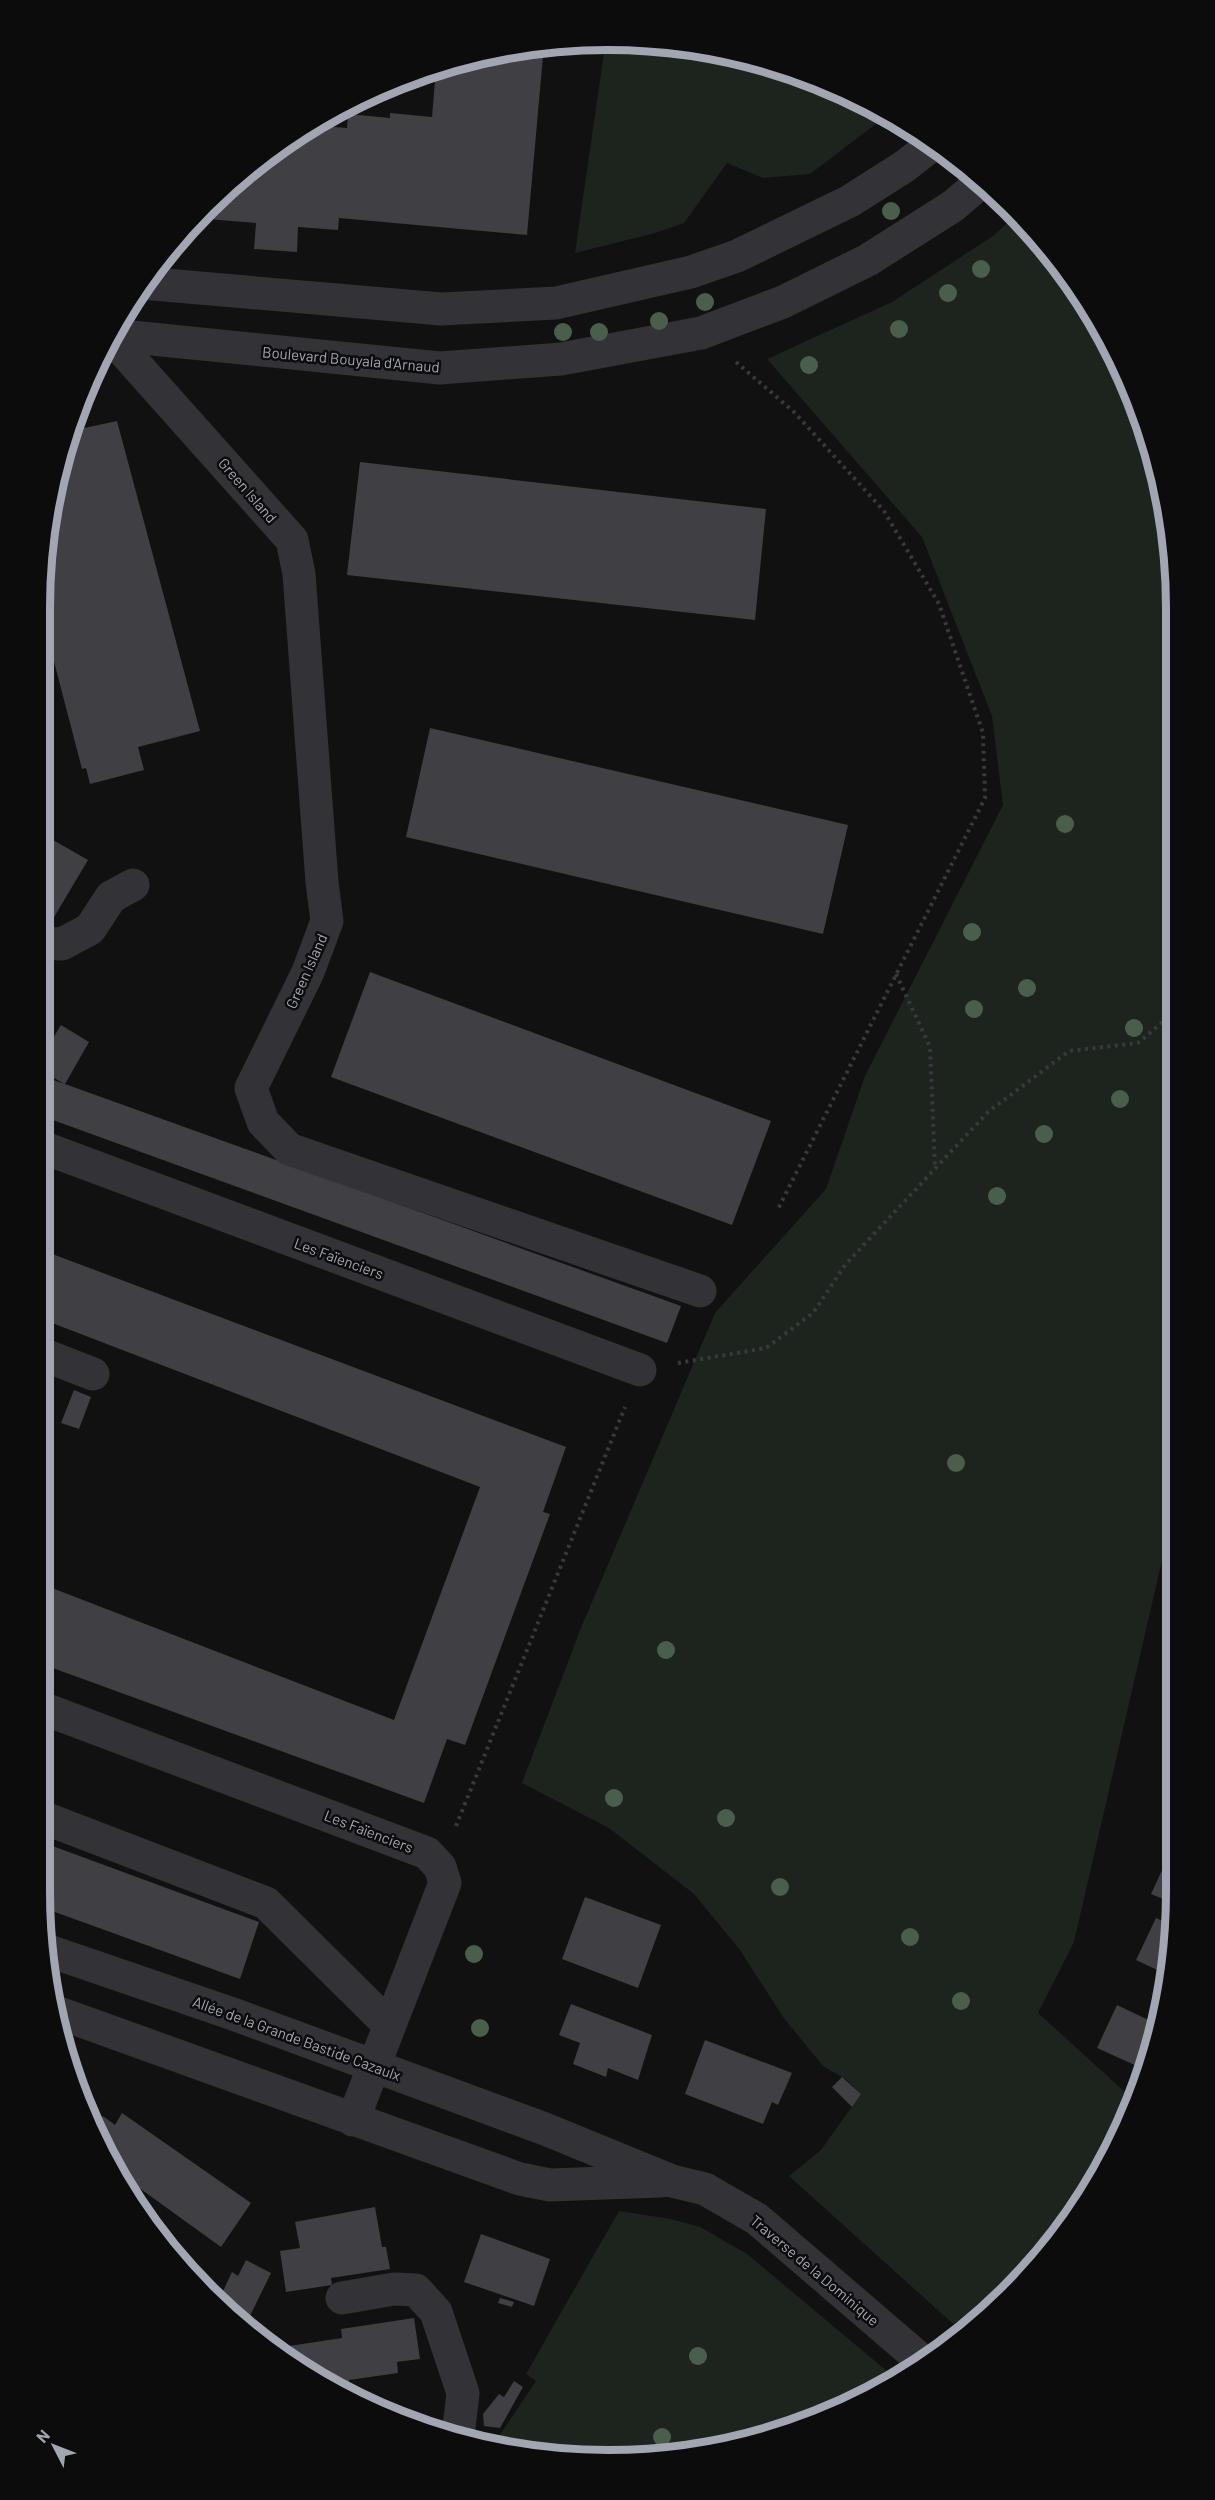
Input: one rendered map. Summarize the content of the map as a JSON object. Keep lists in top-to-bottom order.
{
  "streets": {
    "street": [
      "Boulevard Bouyala d'Arnaud",
      "Green Island",
      "Les Faïenciers",
      "Allée de la Grande Bastide Cazaulx",
      "Traverse de la Dominique"
    ]
  },
  "crossings": [
    ["Allée de la Grande Bastide Cazaulx", "Traverse de la Dominique"]
  ],
  "north": "top left"
}
